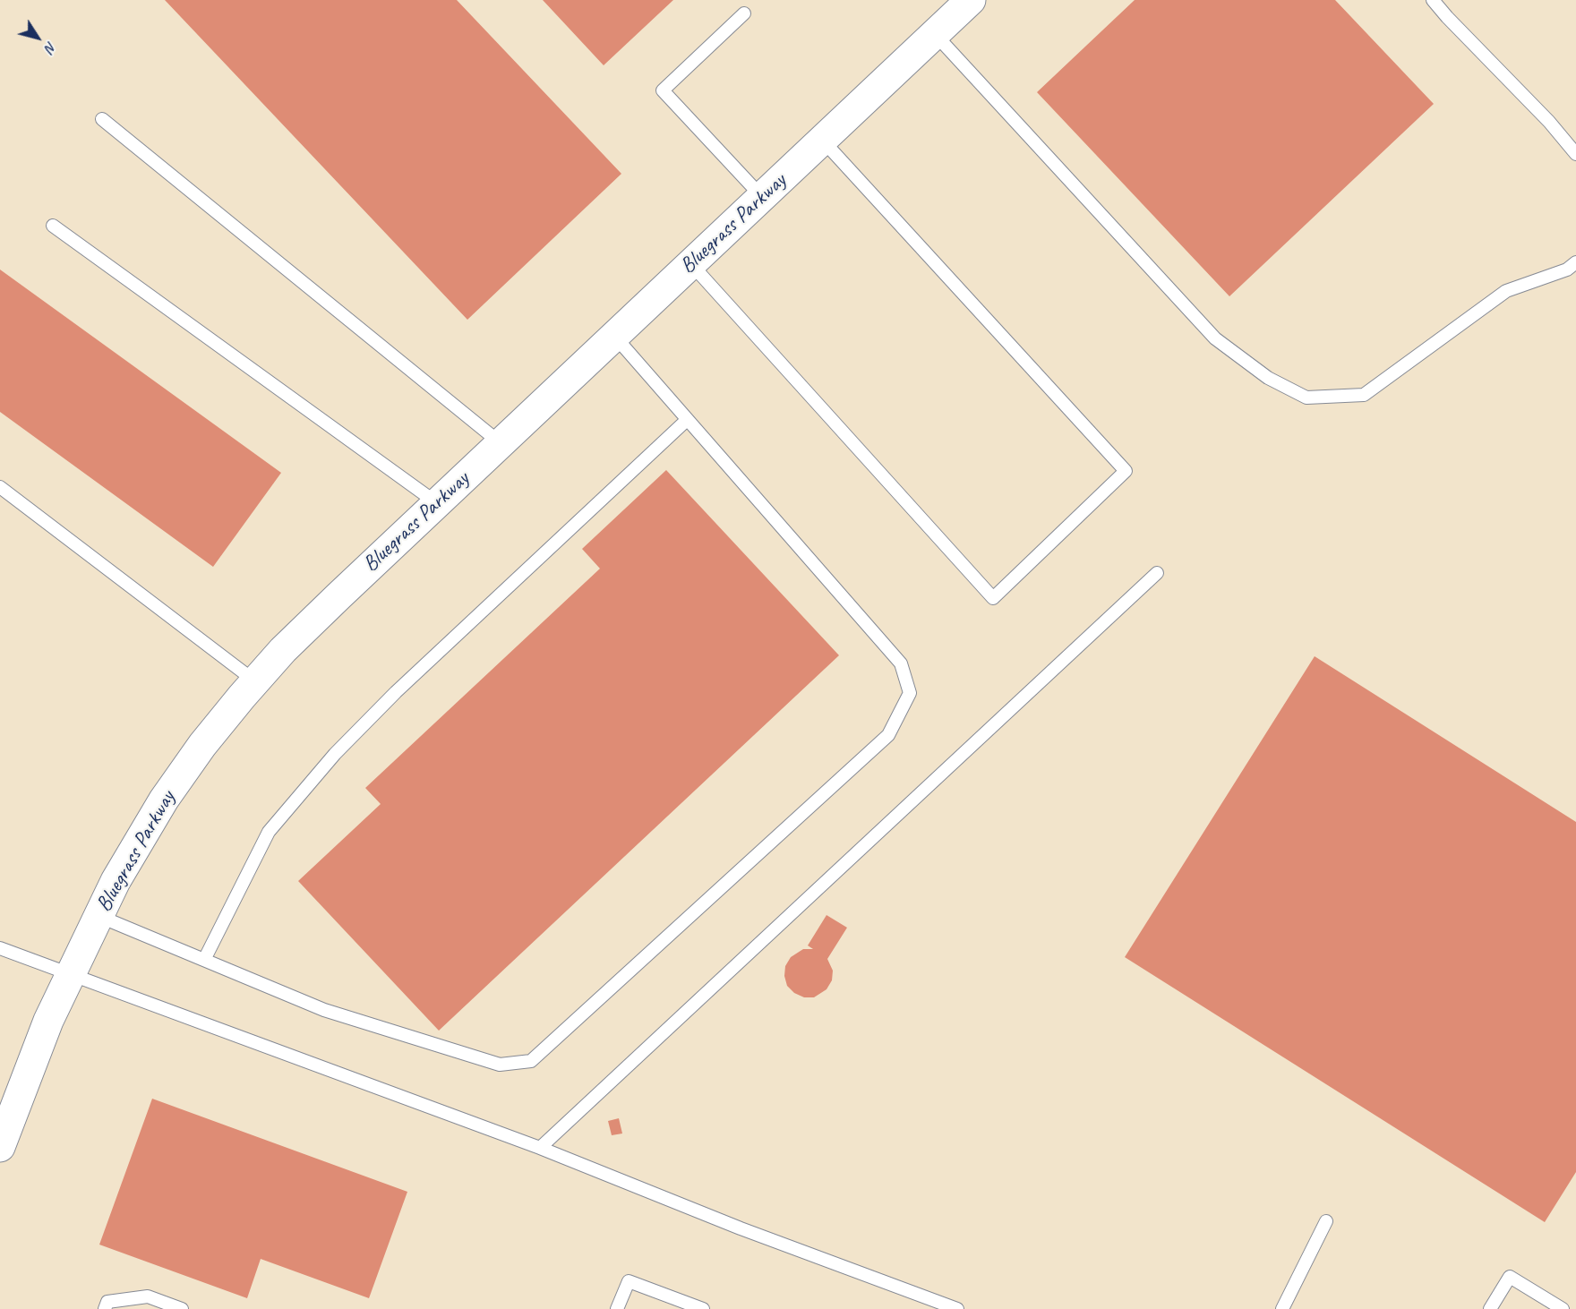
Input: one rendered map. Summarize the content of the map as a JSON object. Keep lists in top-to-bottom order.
{
  "streets": {
    "street": ["Bluegrass Parkway"]
  },
  "north": "bottom right"
}
